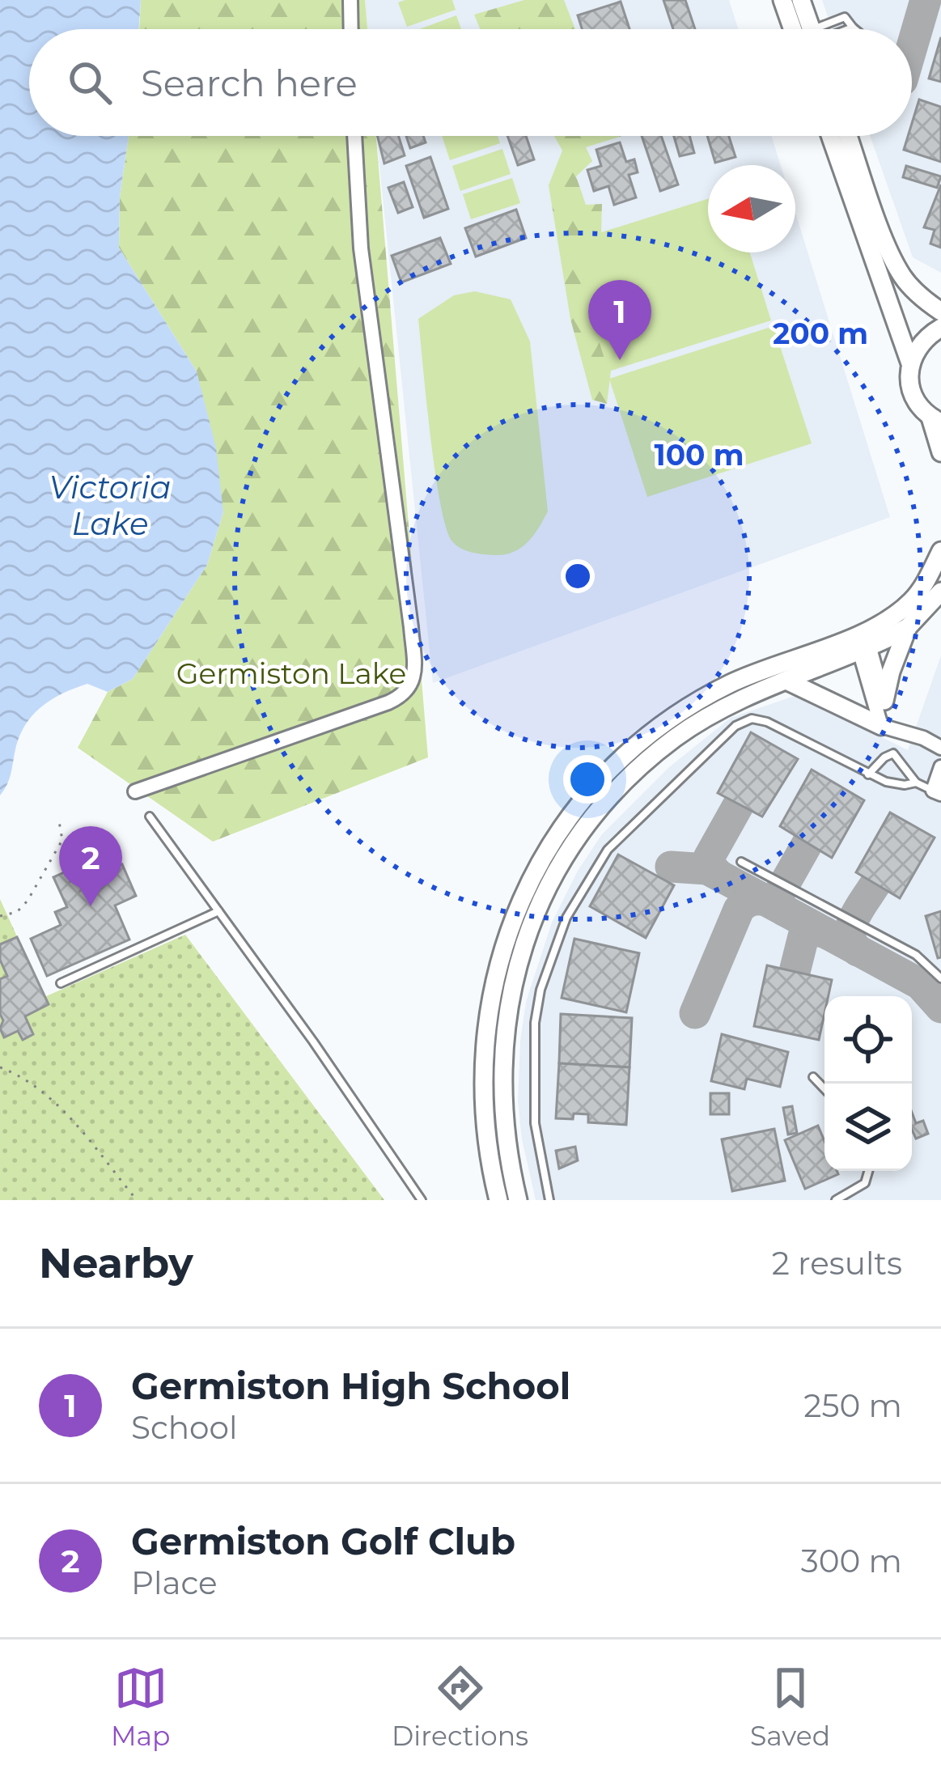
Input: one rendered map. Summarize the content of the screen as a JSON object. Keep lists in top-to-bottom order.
{
  "water": ["Victoria Lake"],
  "parks": ["Germiston Lake"],
  "north": "left",
  "page": {
    "search": "Search here",
    "pins": ["1", "2"],
    "heading": ["Nearby", "2 results"],
    "list": [
      {
        "mark": "1",
        "name": "Germiston High School",
        "note": "School",
        "value": "250 m"
      },
      {
        "mark": "2",
        "name": "Germiston Golf Club",
        "note": "Place",
        "value": "300 m"
      }
    ],
    "nav": ["Map", "Directions", "Saved"]
  },
  "rings": ["200 m", "100 m"]
}
